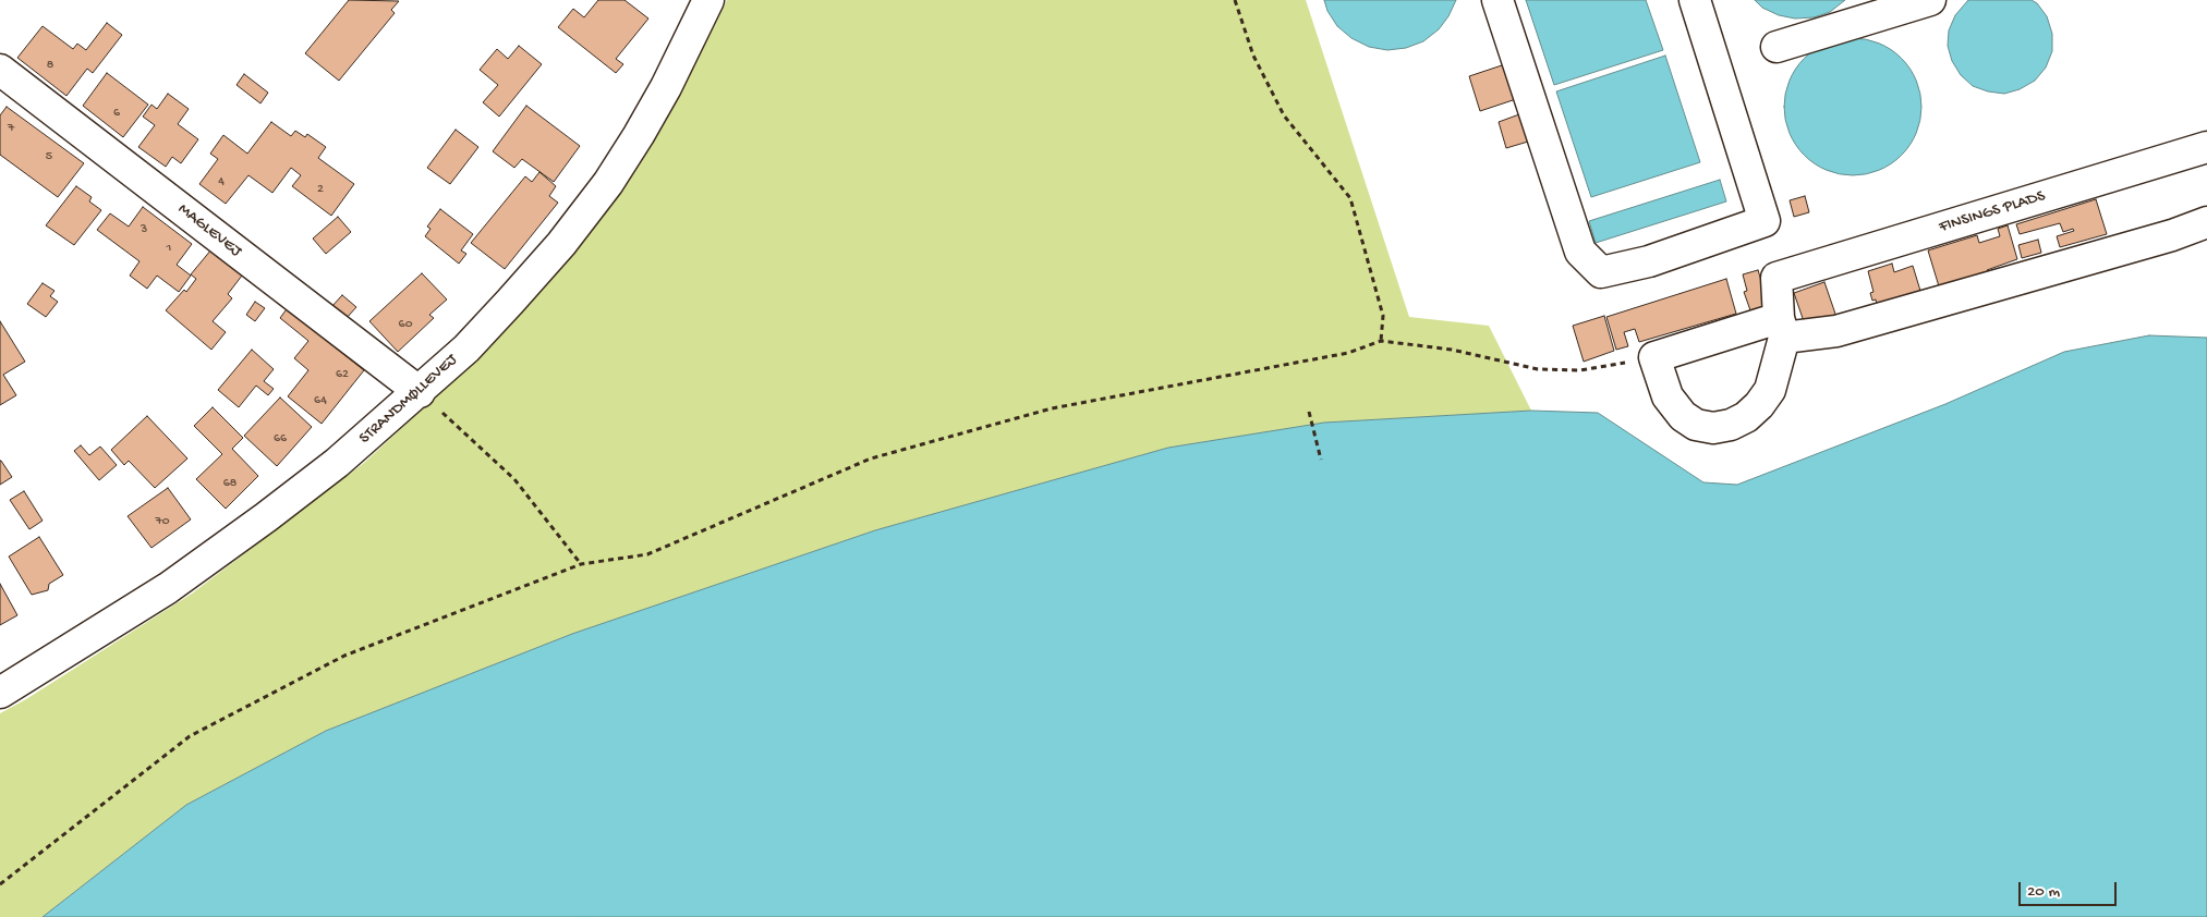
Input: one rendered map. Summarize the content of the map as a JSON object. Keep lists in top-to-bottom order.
{
  "streets": {
    "street": ["FINSINGS PLADS", "MAGLEVEJ", "STRANDMØLLEVEJ"]
  },
  "crossings": [
    ["MAGLEVEJ", "STRANDMØLLEVEJ"]
  ],
  "house_numbers": [
    "8",
    "6",
    "7",
    "5",
    "4",
    "2",
    "3",
    "1",
    "60",
    "62",
    "64",
    "66",
    "68",
    "70"
  ],
  "scale_bar": "20 m"
}
